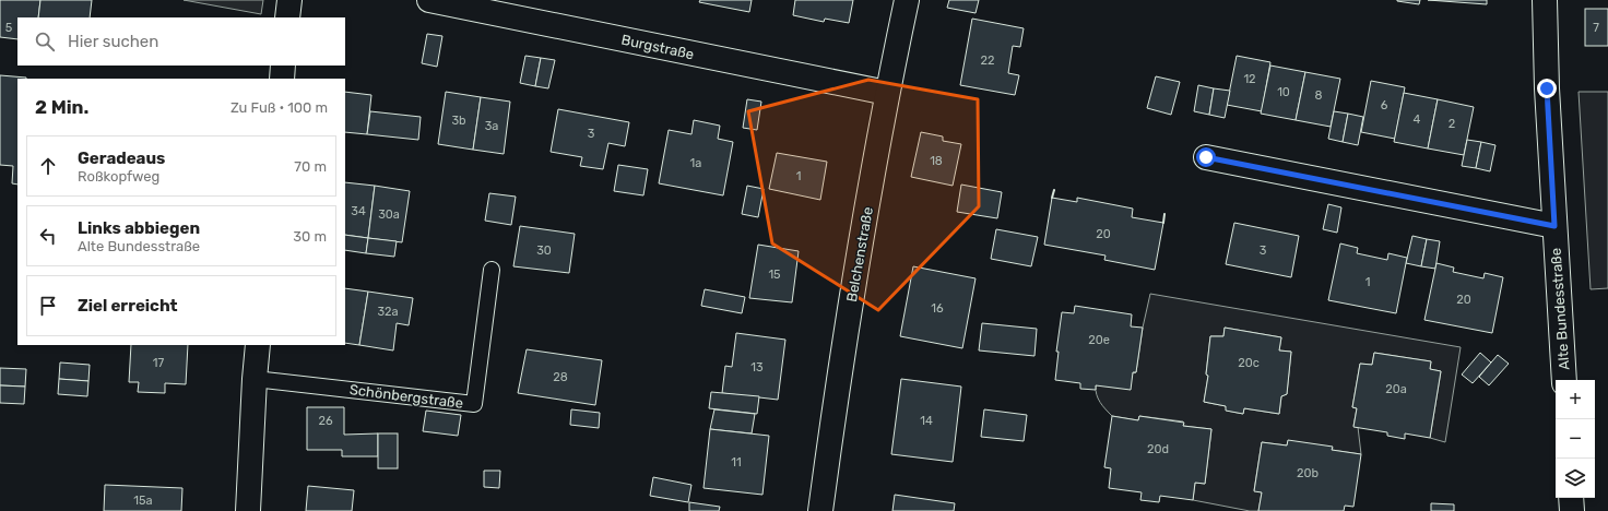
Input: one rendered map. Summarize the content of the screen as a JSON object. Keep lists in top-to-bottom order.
{
  "streets": {
    "street": ["Burgstraße", "Belchenstraße", "Alte Bundesstraße"],
    "lane": ["Schönbergstraße"]
  },
  "crossings": [
    ["Burgstraße", "Belchenstraße"]
  ],
  "house_numbers": [
    "5",
    "7",
    "22",
    "12",
    "10",
    "8",
    "6",
    "4",
    "3b",
    "2",
    "3a",
    "3",
    "18",
    "1a",
    "1",
    "34",
    "30a",
    "20",
    "30",
    "3",
    "15",
    "1",
    "20",
    "16",
    "32a",
    "20e",
    "17",
    "20c",
    "13",
    "28",
    "20a",
    "26",
    "14",
    "20d",
    "11",
    "20b",
    "15a"
  ],
  "page": {
    "search": "Hier suchen",
    "heading": ["2 Min.", "Zu Fuß · 100 m"],
    "list": [
      ["Geradeaus", "Roßkopfweg", "70 m"],
      ["Links abbiegen", "Alte Bundesstraße", "30 m"],
      "Ziel erreicht"
    ],
    "map_buttons": ["+", "−"]
  }
}
